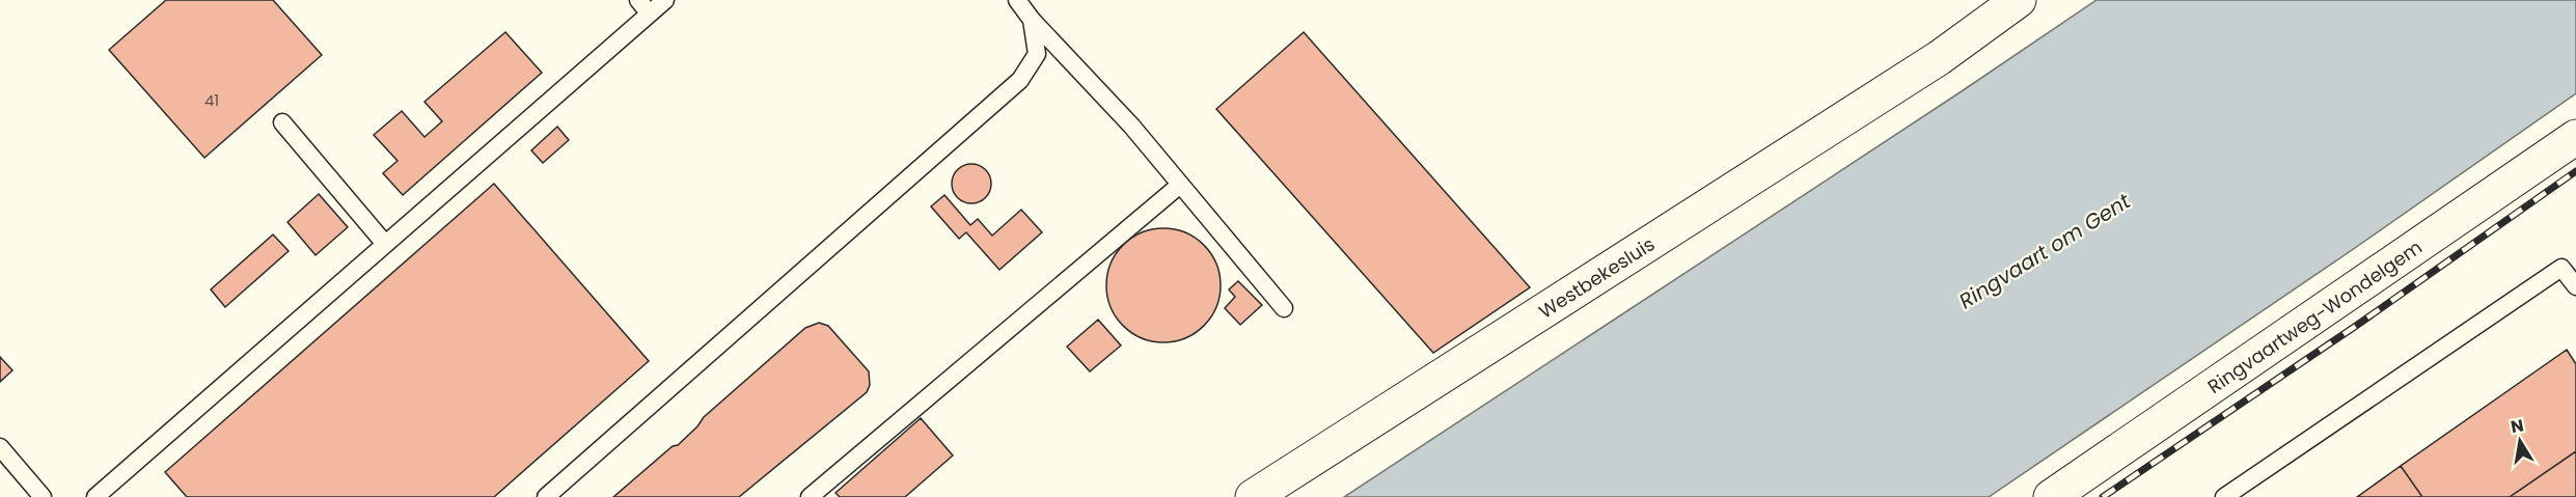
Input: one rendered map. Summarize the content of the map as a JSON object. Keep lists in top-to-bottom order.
{
  "streets": {
    "street": ["Westbekesluis", "Ringvaartweg-Wondelgem"]
  },
  "water": ["Ringvaart om Gent"],
  "house_numbers": ["41"],
  "north": "top"
}
